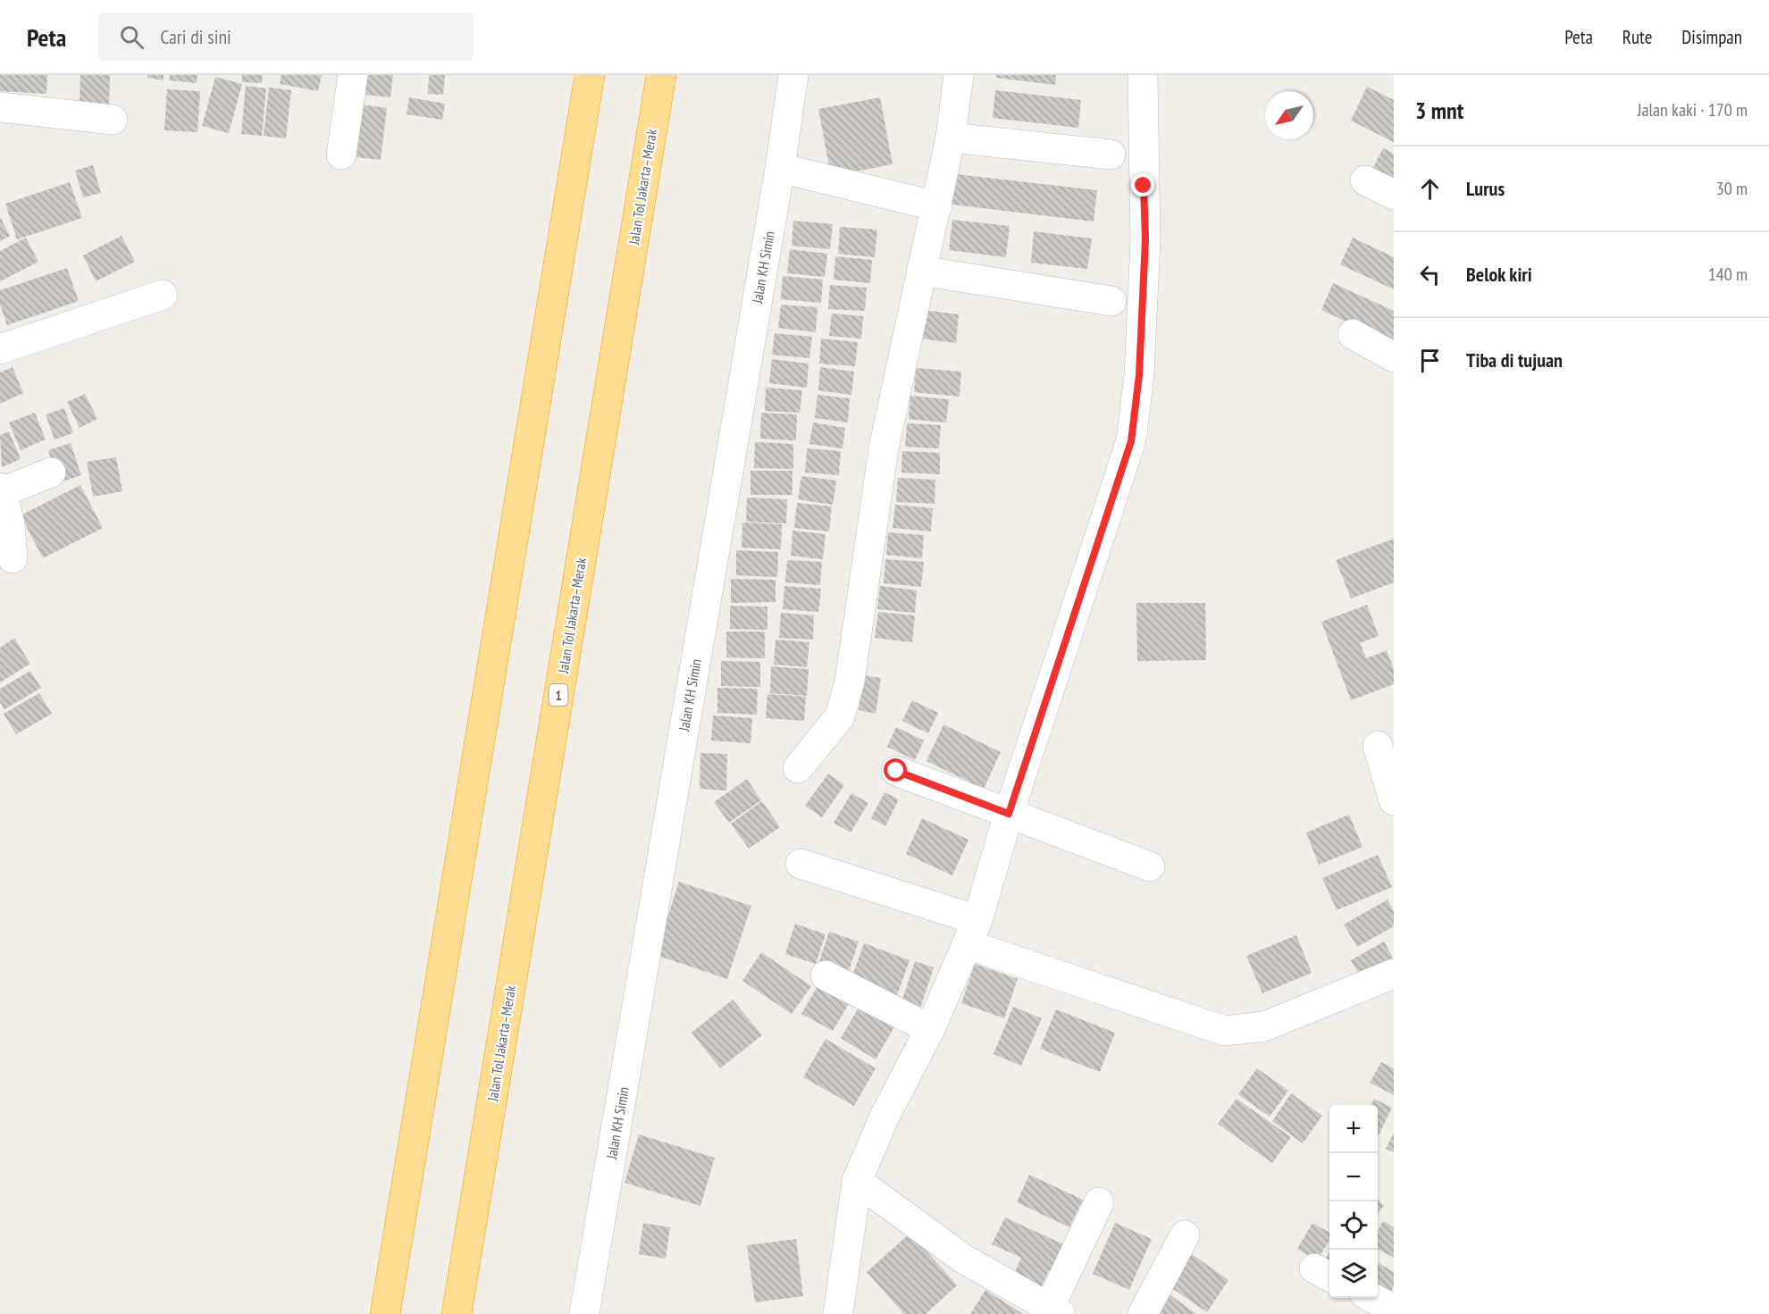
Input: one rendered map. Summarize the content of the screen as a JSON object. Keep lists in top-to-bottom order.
{
  "streets": {
    "highway": ["Jalan Tol Jakarta–Merak", "1"],
    "street": ["Jalan KH Simin"]
  },
  "north": "bottom left",
  "page": {
    "header": "Peta",
    "search": "Cari di sini",
    "nav": ["Peta", "Rute", "Disimpan"],
    "heading": ["3 mnt", "Jalan kaki · 170 m"],
    "list": [
      ["Lurus", "30 m"],
      ["Belok kiri", "140 m"],
      "Tiba di tujuan"
    ],
    "map_buttons": ["+", "−"]
  }
}
